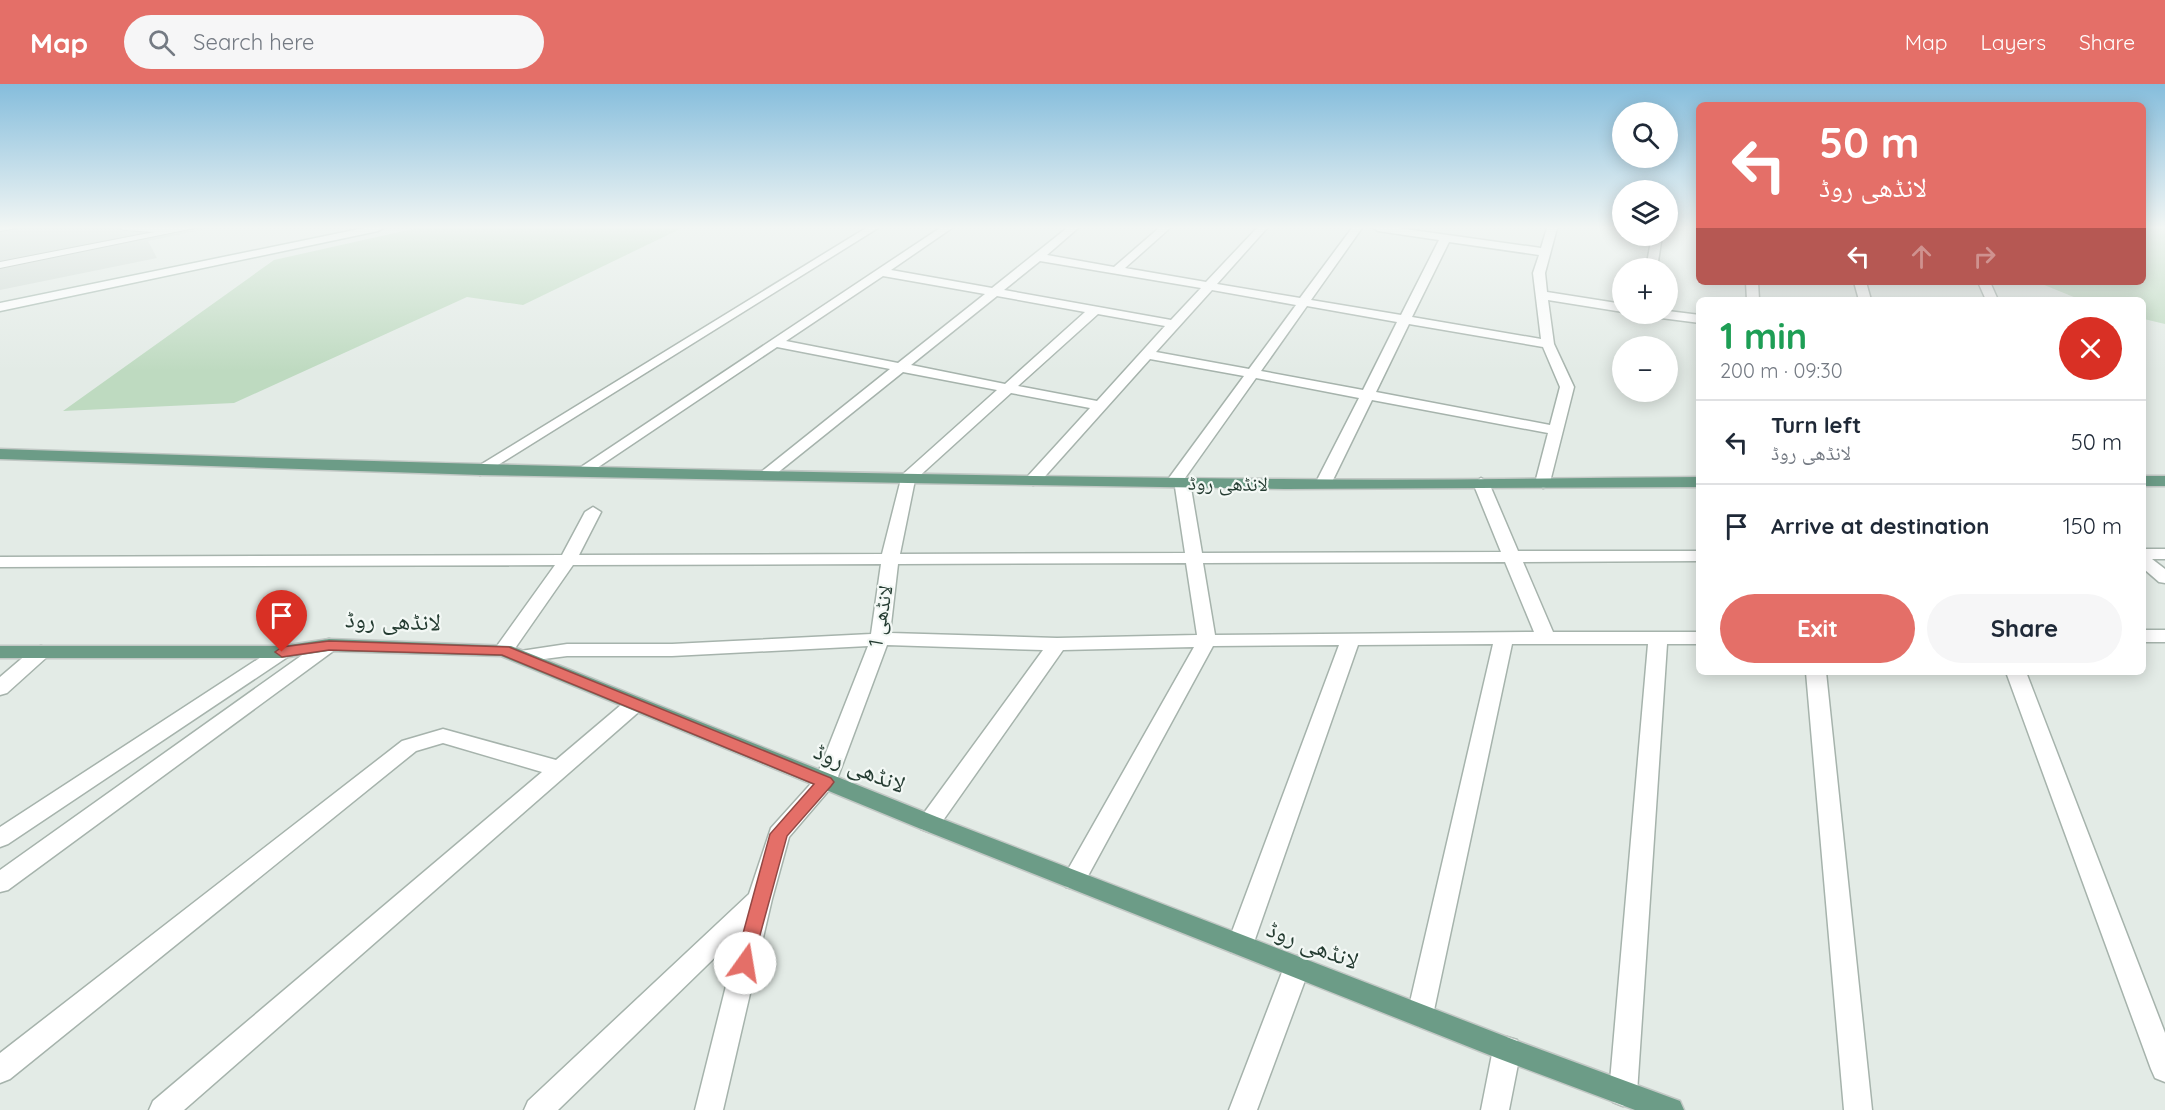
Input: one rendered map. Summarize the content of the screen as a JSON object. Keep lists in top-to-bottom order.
{
  "streets": {
    "main road": ["لانڈھی روڈ"],
    "street": ["لانڈھی 1"]
  },
  "crossings": [
    ["لانڈھی روڈ", "لانڈھی 1"]
  ],
  "page": {
    "header": "Map",
    "search": "Search here",
    "nav": ["Map", "Layers", "Share"],
    "map_buttons": ["+", "−"],
    "turn": ["50 m", "لانڈھی روڈ"],
    "heading": ["1 min", "200 m · 09:30"],
    "list": [
      {
        "name": "Turn left",
        "note": "لانڈھی روڈ",
        "value": "50 m"
      },
      {
        "name": "Arrive at destination",
        "value": "150 m"
      }
    ],
    "buttons": ["Exit", "Share"]
  }
}
